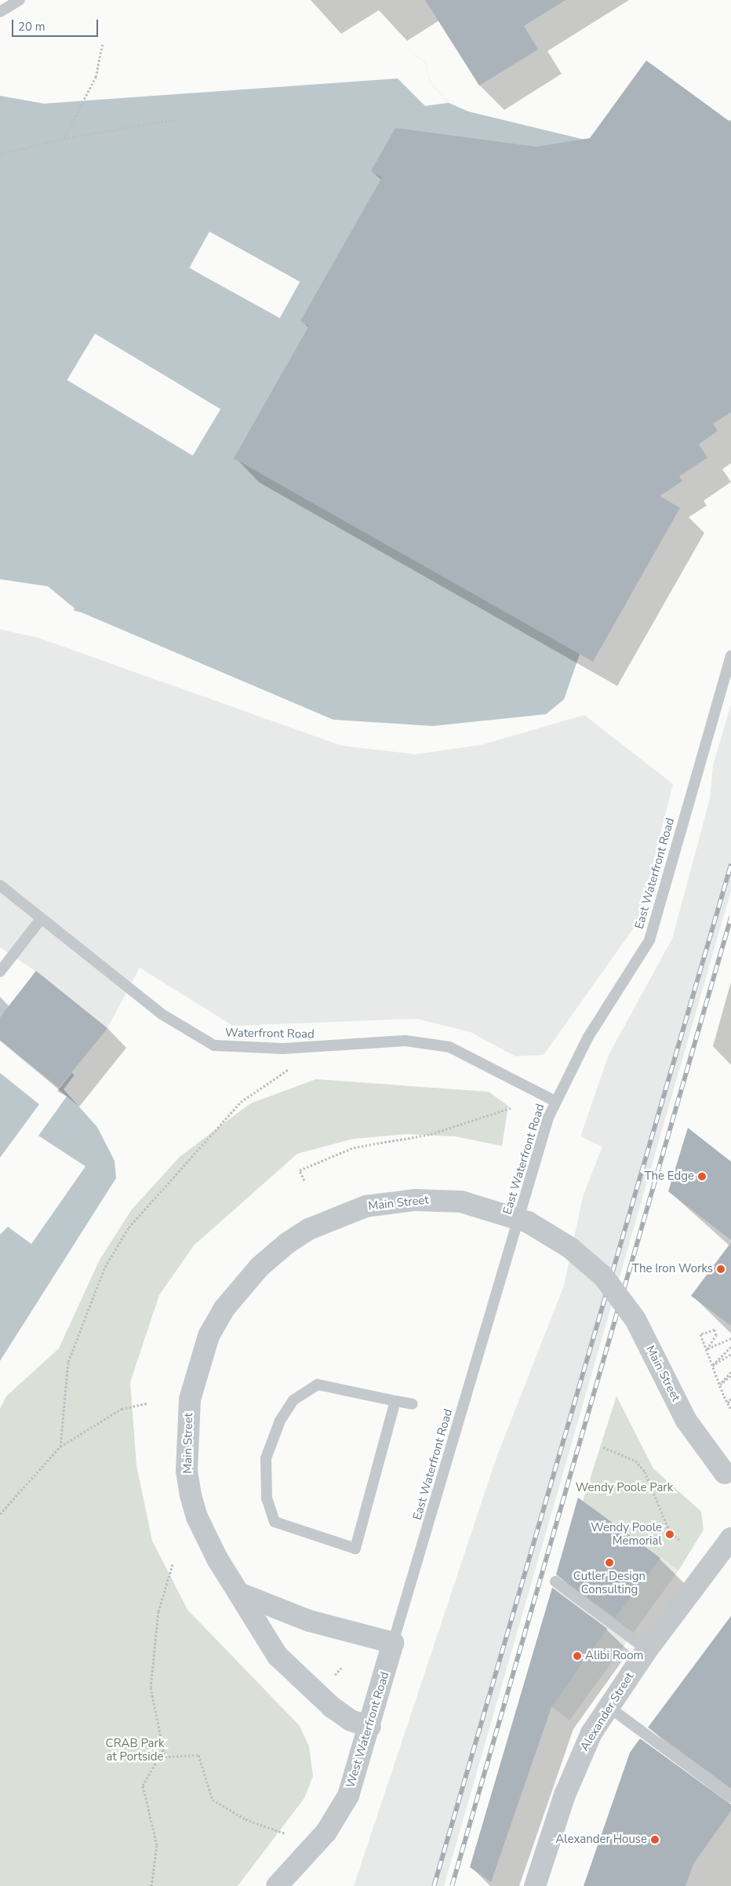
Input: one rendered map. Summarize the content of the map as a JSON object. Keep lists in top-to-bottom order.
{
  "streets": {
    "street": ["Main Street", "Alexander Street", "West Waterfront Road"],
    "lane": ["East Waterfront Road", "Waterfront Road"]
  },
  "crossings": [
    ["East Waterfront Road", "Waterfront Road"],
    ["East Waterfront Road", "West Waterfront Road"],
    ["Main Street", "West Waterfront Road"]
  ],
  "parks": ["Wendy Poole Park", "CRAB Park at Portside"],
  "places": [
    "The Edge",
    "The Iron Works",
    "Wendy Poole Memorial",
    "Cutler Design Consulting",
    "Alibi Room",
    "Alexander House"
  ],
  "scale_bar": "20 m"
}
